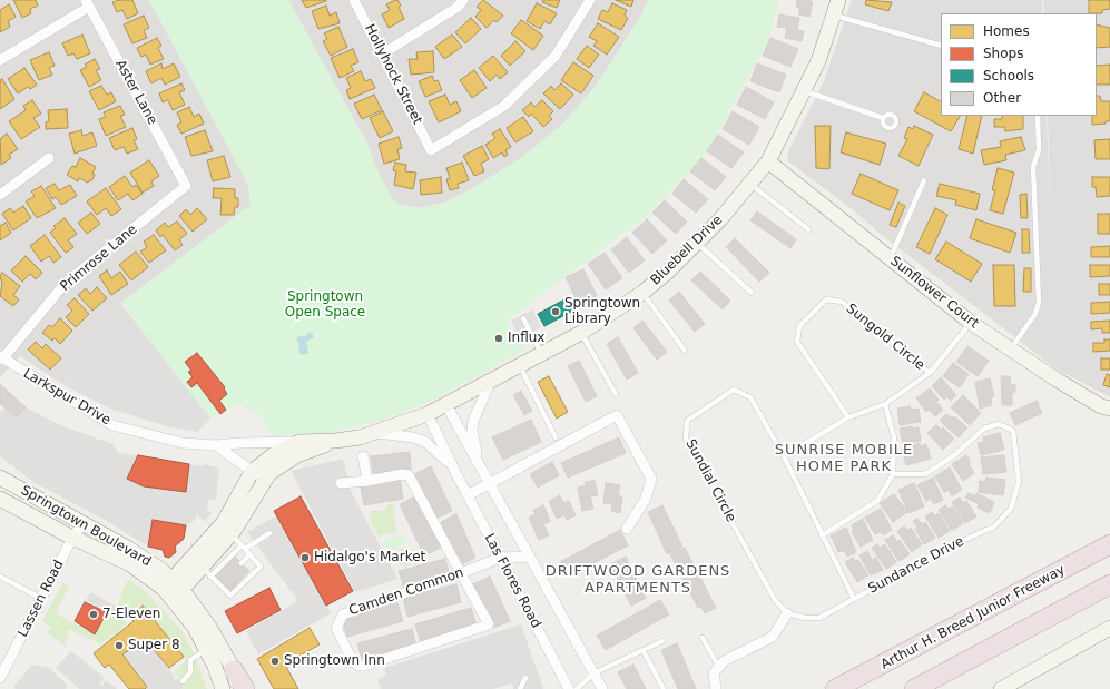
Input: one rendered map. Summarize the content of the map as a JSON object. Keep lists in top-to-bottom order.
{
  "streets": {
    "highway": ["Arthur H. Breed Junior Freeway"],
    "street": [
      "Hollyhock Street",
      "Aster Lane",
      "Bluebell Drive",
      "Primrose Lane",
      "Sunflower Court",
      "Larkspur Drive",
      "Springtown Boulevard",
      "Las Flores Road",
      "Camden Common",
      "Lassen Road"
    ],
    "lane": ["Sungold Circle", "Sundial Circle", "Sundance Drive"]
  },
  "crossings": [
    ["Aster Lane", "Primrose Lane"],
    ["Bluebell Drive", "Sunflower Court"],
    ["Bluebell Drive", "Larkspur Drive"],
    ["Bluebell Drive", "Springtown Boulevard"],
    ["Bluebell Drive", "Las Flores Road"],
    ["Primrose Lane", "Larkspur Drive"],
    ["Sundial Circle", "Sundance Drive"],
    ["Springtown Boulevard", "Lassen Road"],
    ["Las Flores Road", "Camden Common"]
  ],
  "districts": ["SUNRISE MOBILE HOME PARK", "DRIFTWOOD GARDENS APARTMENTS"],
  "parks": ["Springtown Open Space"],
  "places": [
    "Springtown Library",
    "Influx",
    "Hidalgo's Market",
    "7-Eleven",
    "Super 8",
    "Springtown Inn"
  ],
  "legend": [
    "Homes",
    "Shops",
    "Schools",
    "Other"
  ]
}
